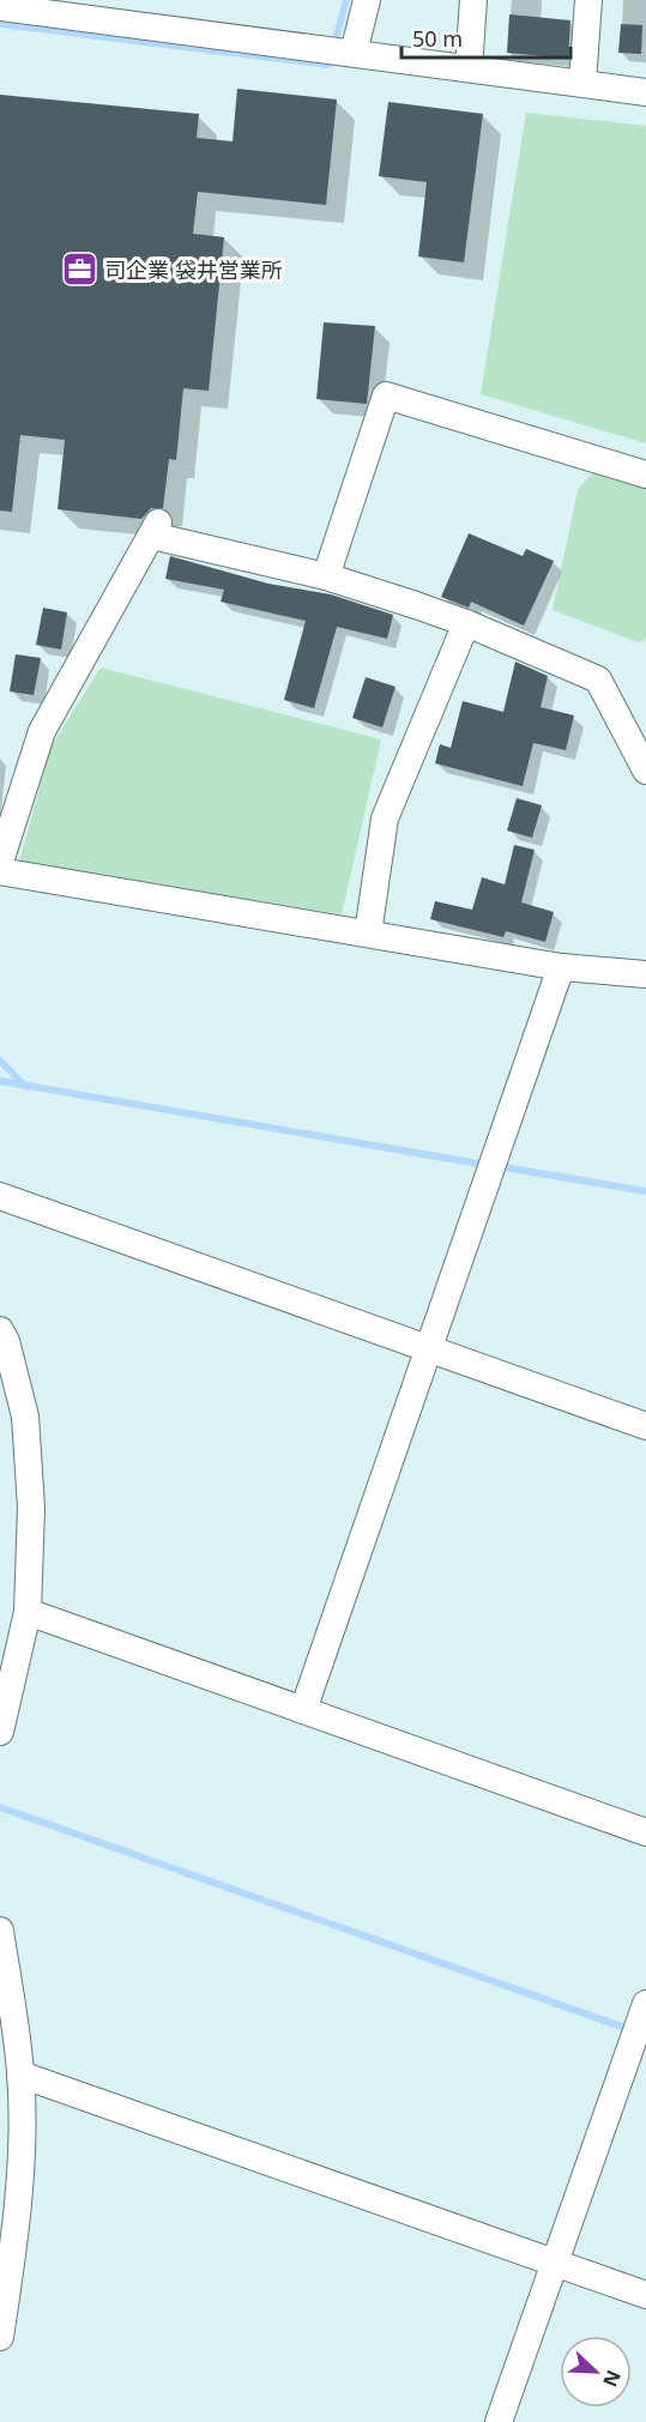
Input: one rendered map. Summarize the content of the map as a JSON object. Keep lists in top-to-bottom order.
{
  "places": {
    "office": ["司企業 袋井営業所"]
  },
  "scale_bar": "50 m",
  "north": "bottom right"
}
